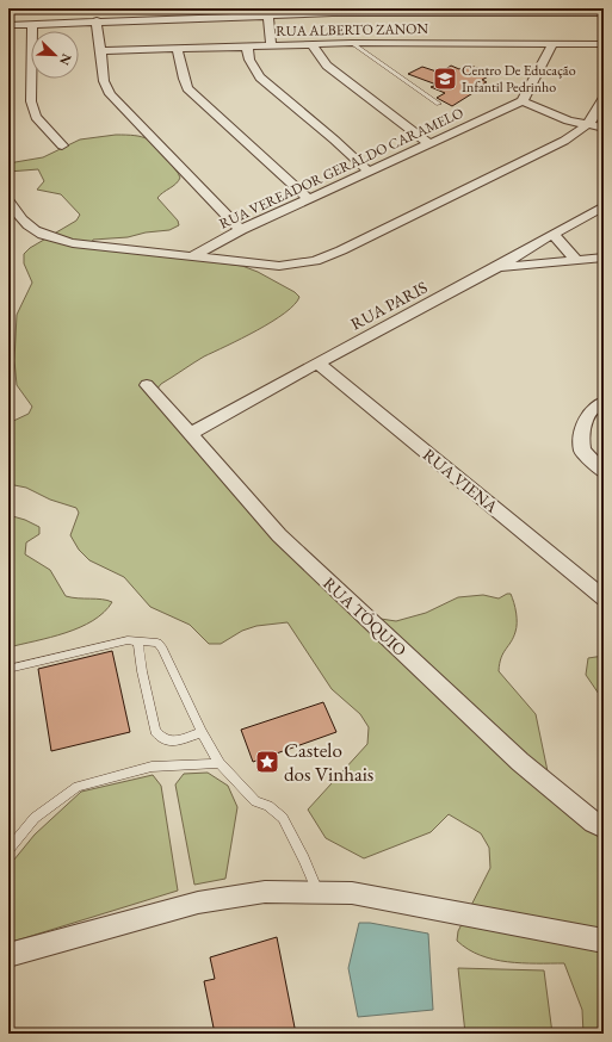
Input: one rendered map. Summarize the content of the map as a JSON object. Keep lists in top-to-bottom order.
{
  "streets": {
    "street": [
      "RUA ALBERTO ZANON",
      "RUA VEREADOR GERALDO CARAMELO",
      "RUA PARIS",
      "RUA VIENA",
      "RUA TÓQUIO"
    ]
  },
  "crossings": [
    ["RUA PARIS", "RUA VIENA"],
    ["RUA PARIS", "RUA TÓQUIO"]
  ],
  "places": {
    "school or university": ["Centro De Educação Infantil Pedrinho"],
    "place": ["Castelo dos Vinhais"]
  },
  "north": "bottom right"
}
